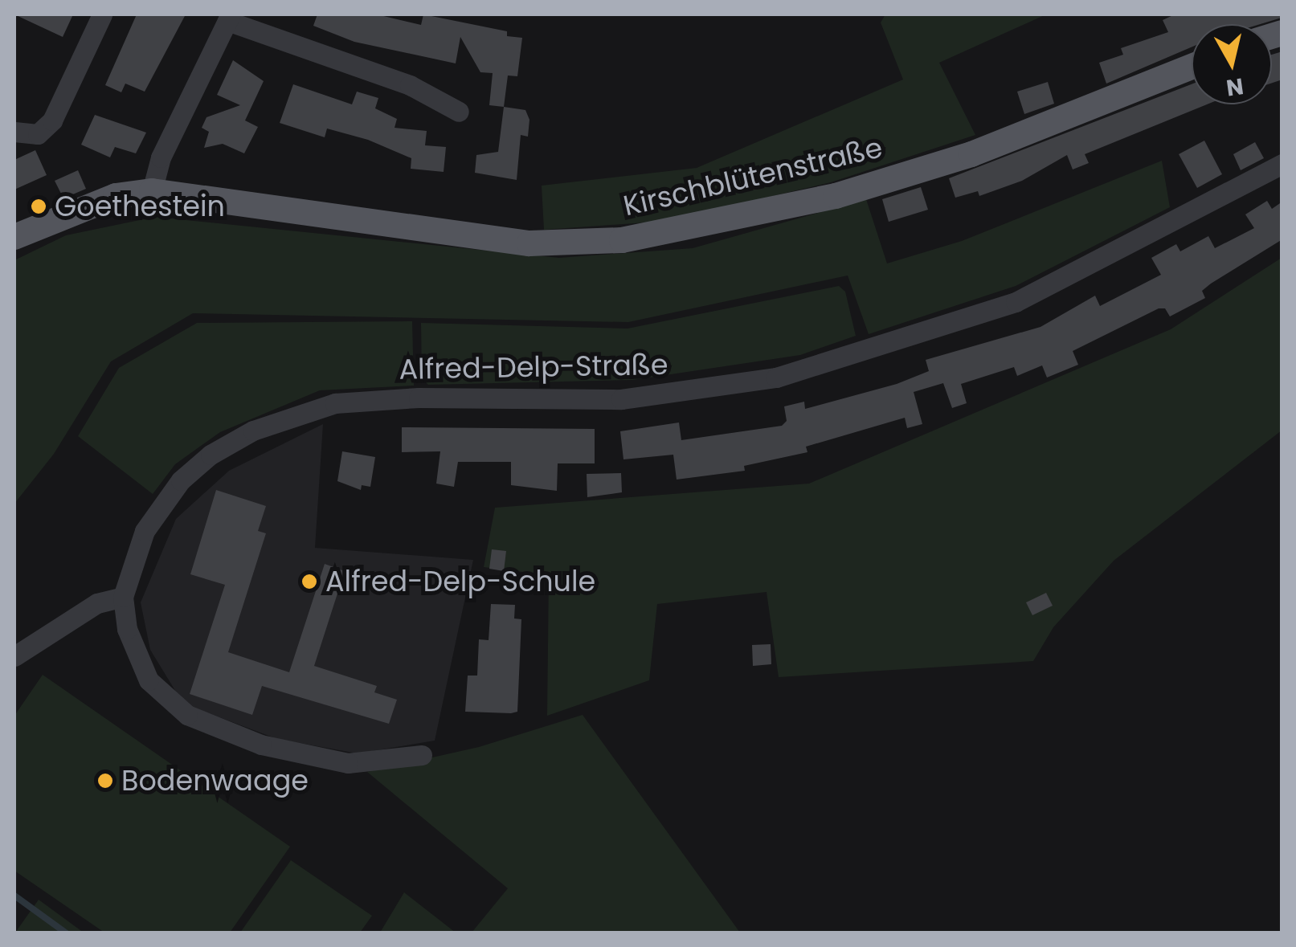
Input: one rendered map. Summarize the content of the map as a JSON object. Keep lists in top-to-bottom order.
{
  "streets": {
    "main road": ["Kirschblütenstraße"],
    "street": ["Alfred-Delp-Straße"]
  },
  "places": ["Goethestein", "Alfred-Delp-Schule", "Bodenwaage"],
  "north": "bottom"
}
